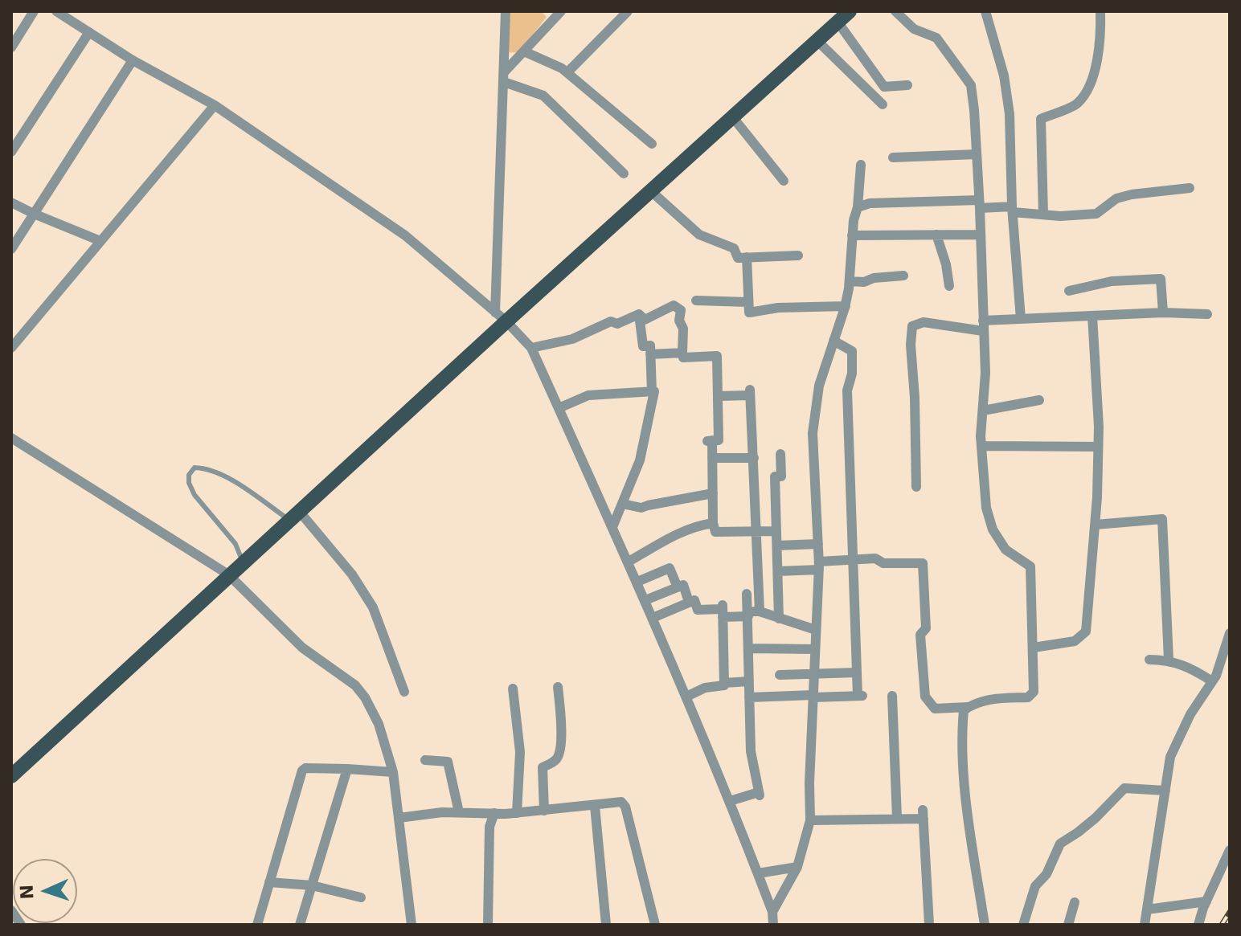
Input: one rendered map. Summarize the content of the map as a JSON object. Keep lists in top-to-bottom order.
{
  "north": "left"
}
